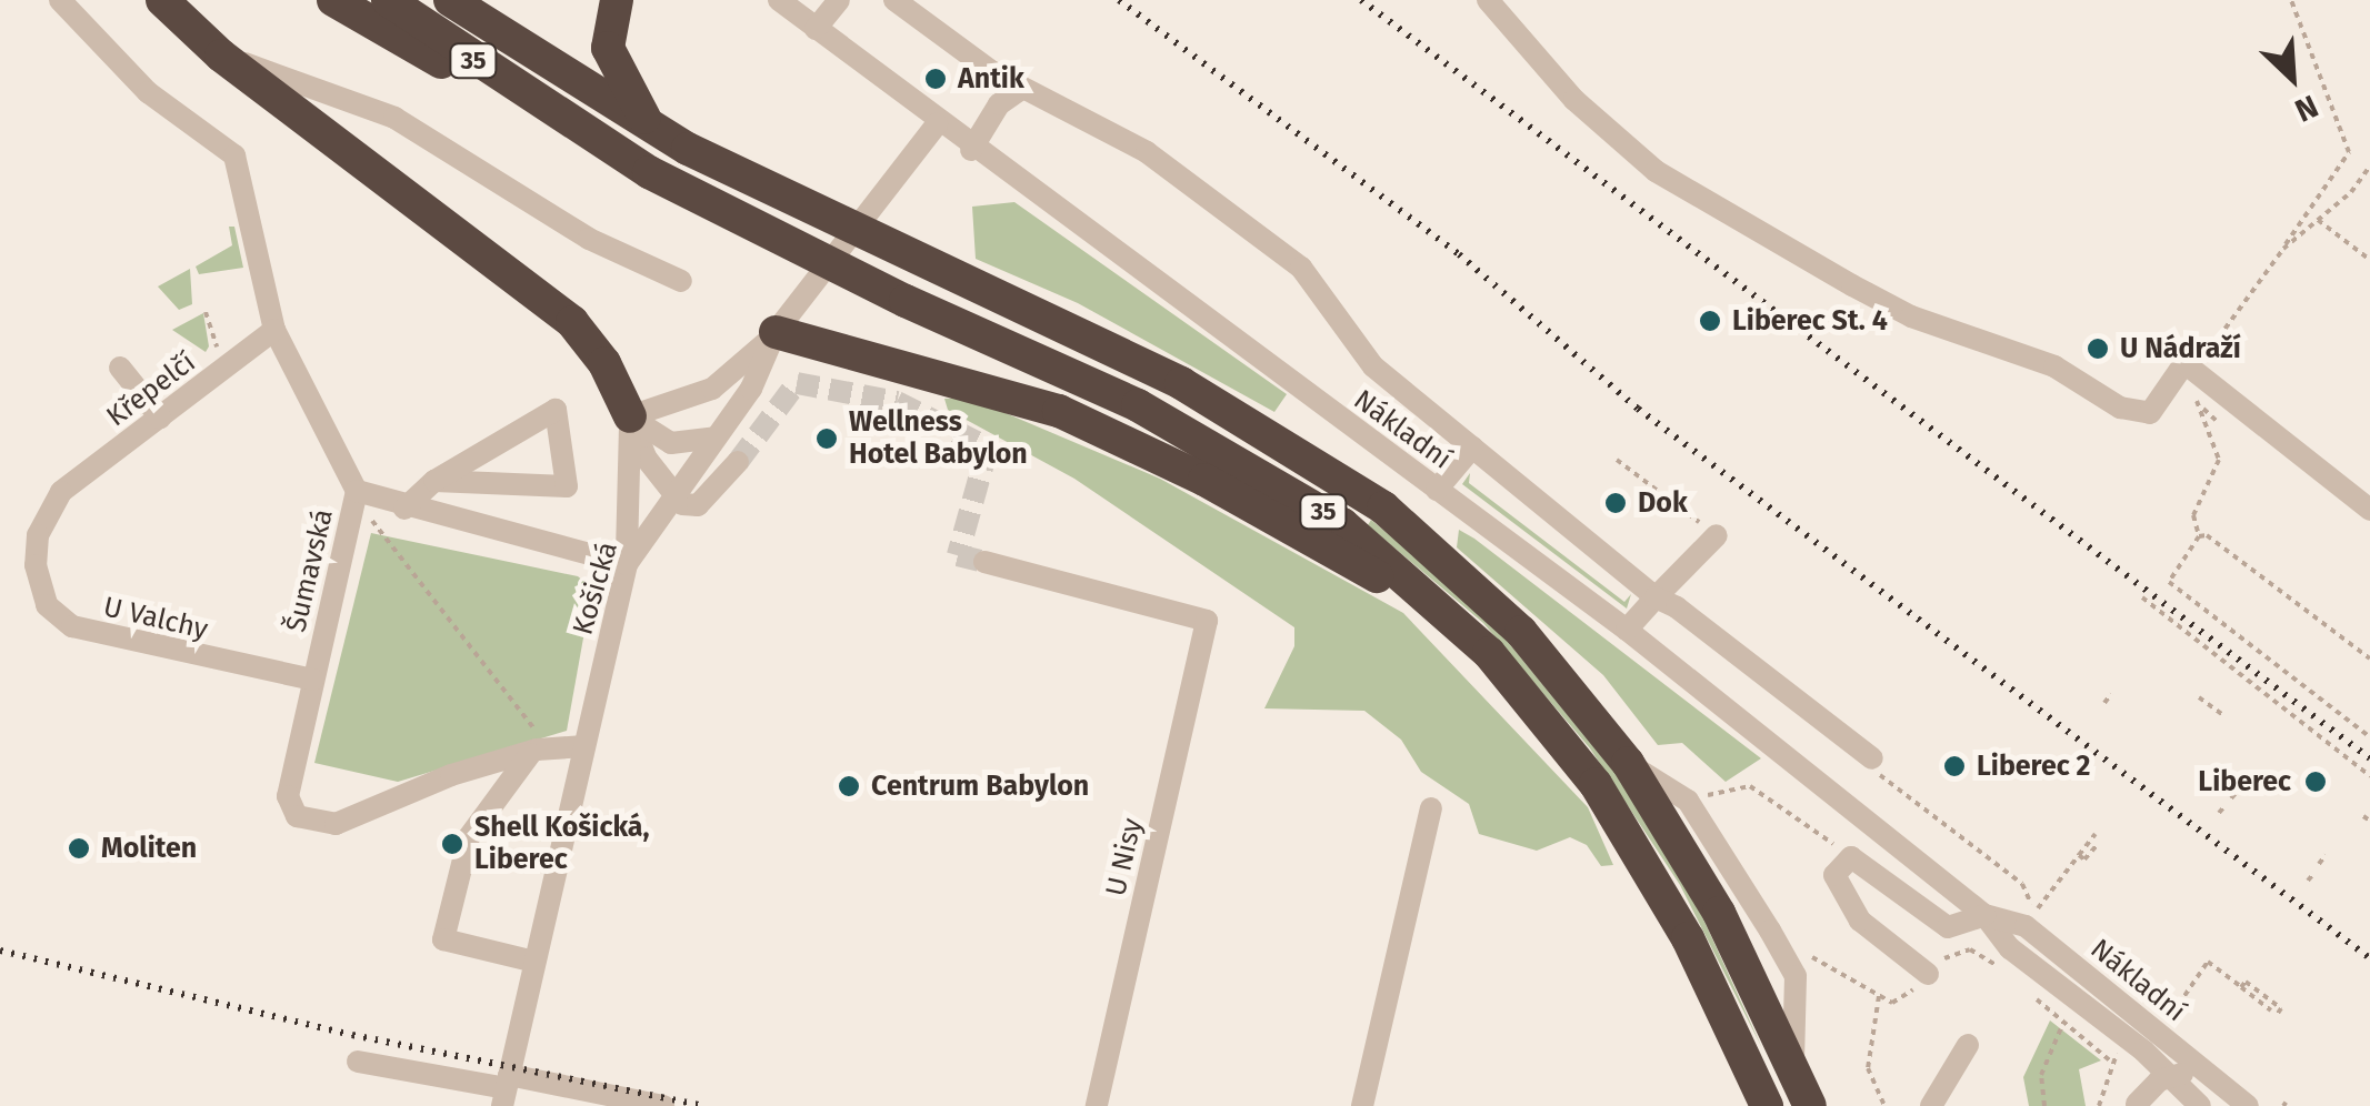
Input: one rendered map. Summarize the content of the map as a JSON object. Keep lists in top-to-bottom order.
{
  "streets": {
    "highway": ["35"],
    "street": [
      "Křepelčí",
      "Nákladní",
      "Šumavská",
      "Košická",
      "U Valchy",
      "U Nisy"
    ]
  },
  "crossings": [
    ["Křepelčí", "Šumavská"],
    ["Křepelčí", "U Valchy"],
    ["Nákladní", "Košická"],
    ["Šumavská", "Košická"],
    ["Šumavská", "U Valchy"]
  ],
  "places": [
    "Antik",
    "Liberec St. 4",
    "U Nádraží",
    "Wellness Hotel Babylon",
    "Dok",
    "Liberec 2",
    "Liberec",
    "Centrum Babylon",
    "Shell Košická, Liberec",
    "Moliten"
  ],
  "north": "bottom right"
}
